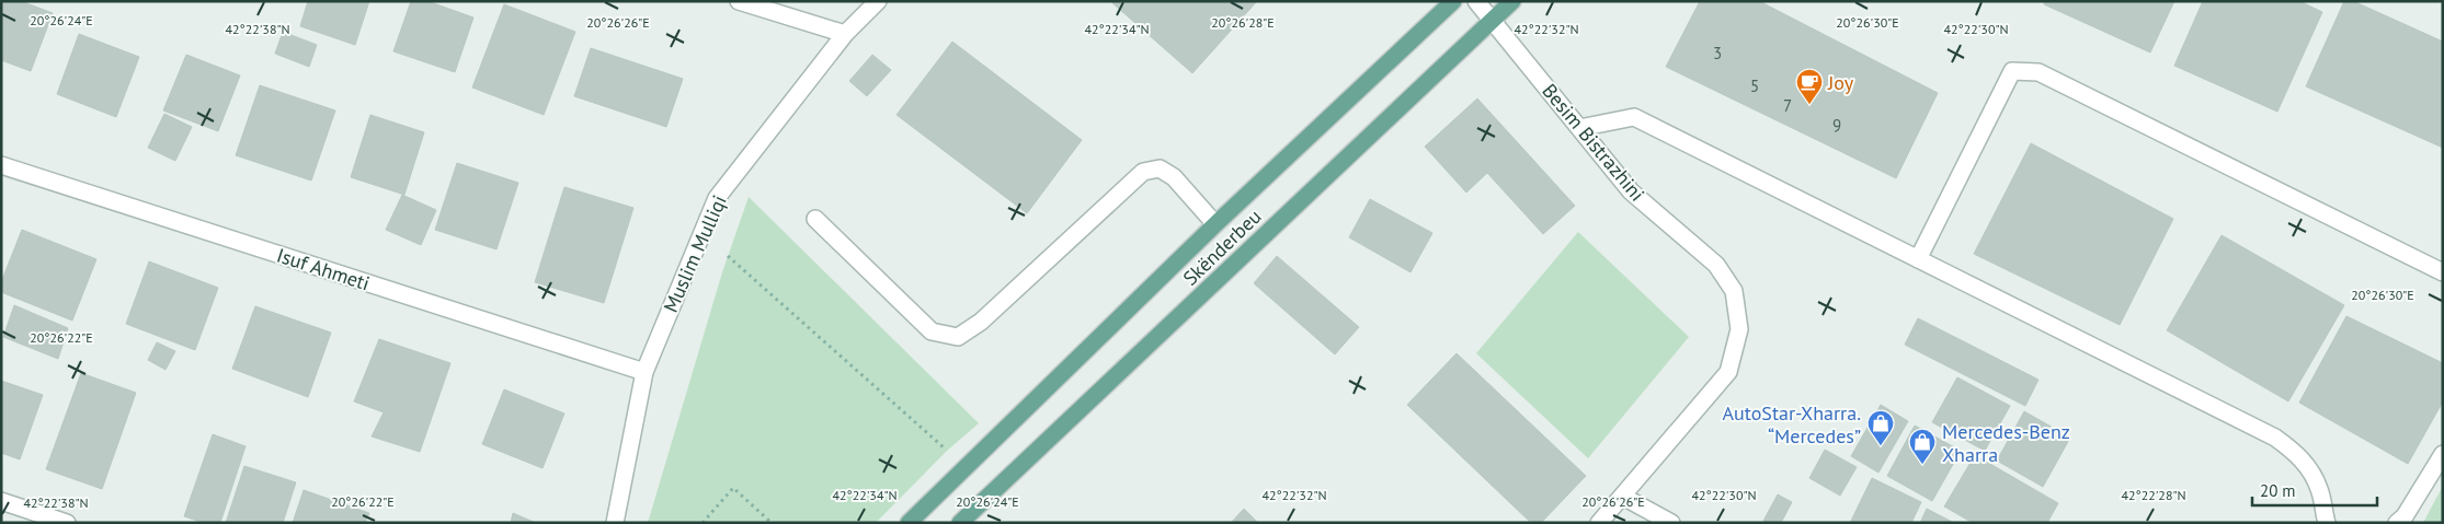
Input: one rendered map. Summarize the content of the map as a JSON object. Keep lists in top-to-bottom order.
{
  "streets": {
    "main road": ["Skënderbeu"],
    "street": ["Besim Bistrazhini", "Muslim Mulliqi", "Isuf Ahmeti"]
  },
  "crossings": [
    ["Besim Bistrazhini", "Skënderbeu"],
    ["Muslim Mulliqi", "Isuf Ahmeti"]
  ],
  "places": {
    "cafe": ["Joy"],
    "shop": ["AutoStar-Xharra. “Mercedes”", "Mercedes-Benz Xharra"]
  },
  "house_numbers": [
    "3",
    "5",
    "7",
    "9"
  ],
  "scale_bar": "20 m",
  "coordinates": [
    "20°26'24\"E",
    "20°26'26\"E",
    "20°26'28\"E",
    "20°26'30\"E",
    "42°22'38\"N",
    "42°22'34\"N",
    "42°22'32\"N",
    "42°22'30\"N",
    "20°26'22\"E",
    "42°22'28\"N"
  ]
}
